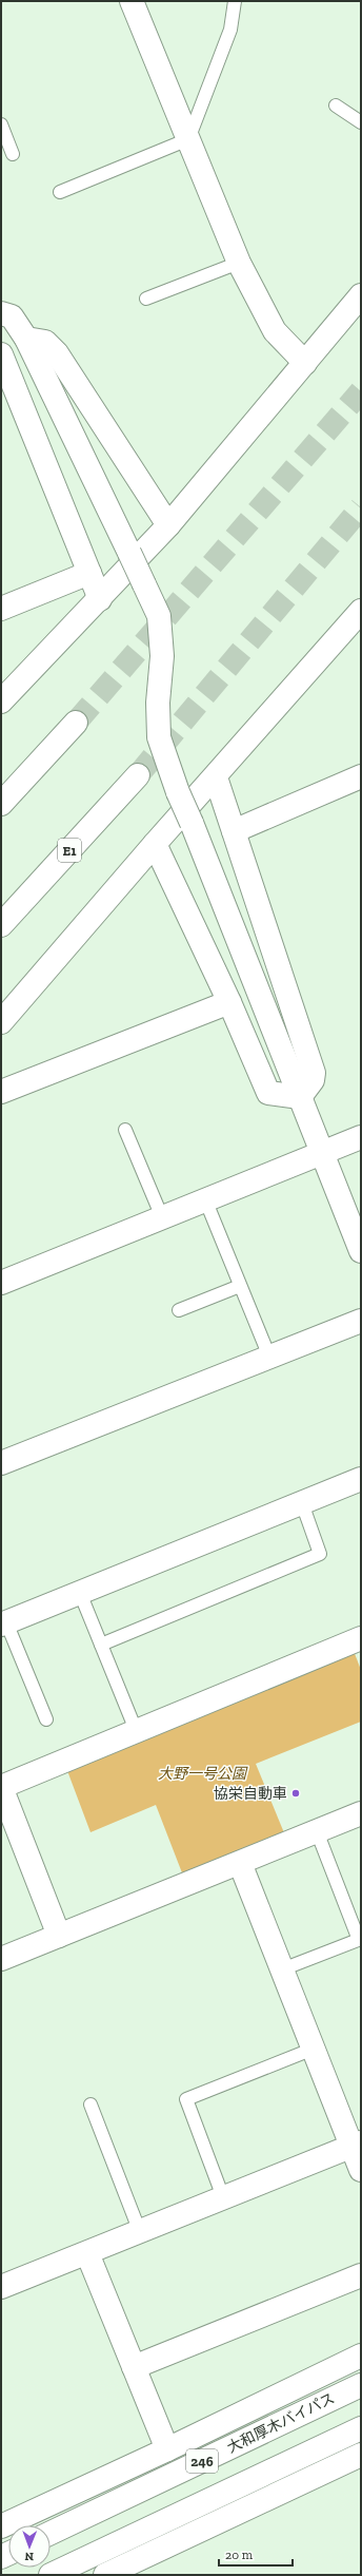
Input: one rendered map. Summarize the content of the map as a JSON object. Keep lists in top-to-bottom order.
{
  "streets": {
    "main road": ["E1", "大和厚木バイパス", "246"]
  },
  "parks": ["大野一号公園"],
  "places": ["協栄自動車"],
  "scale_bar": "20 m",
  "north": "bottom"
}
